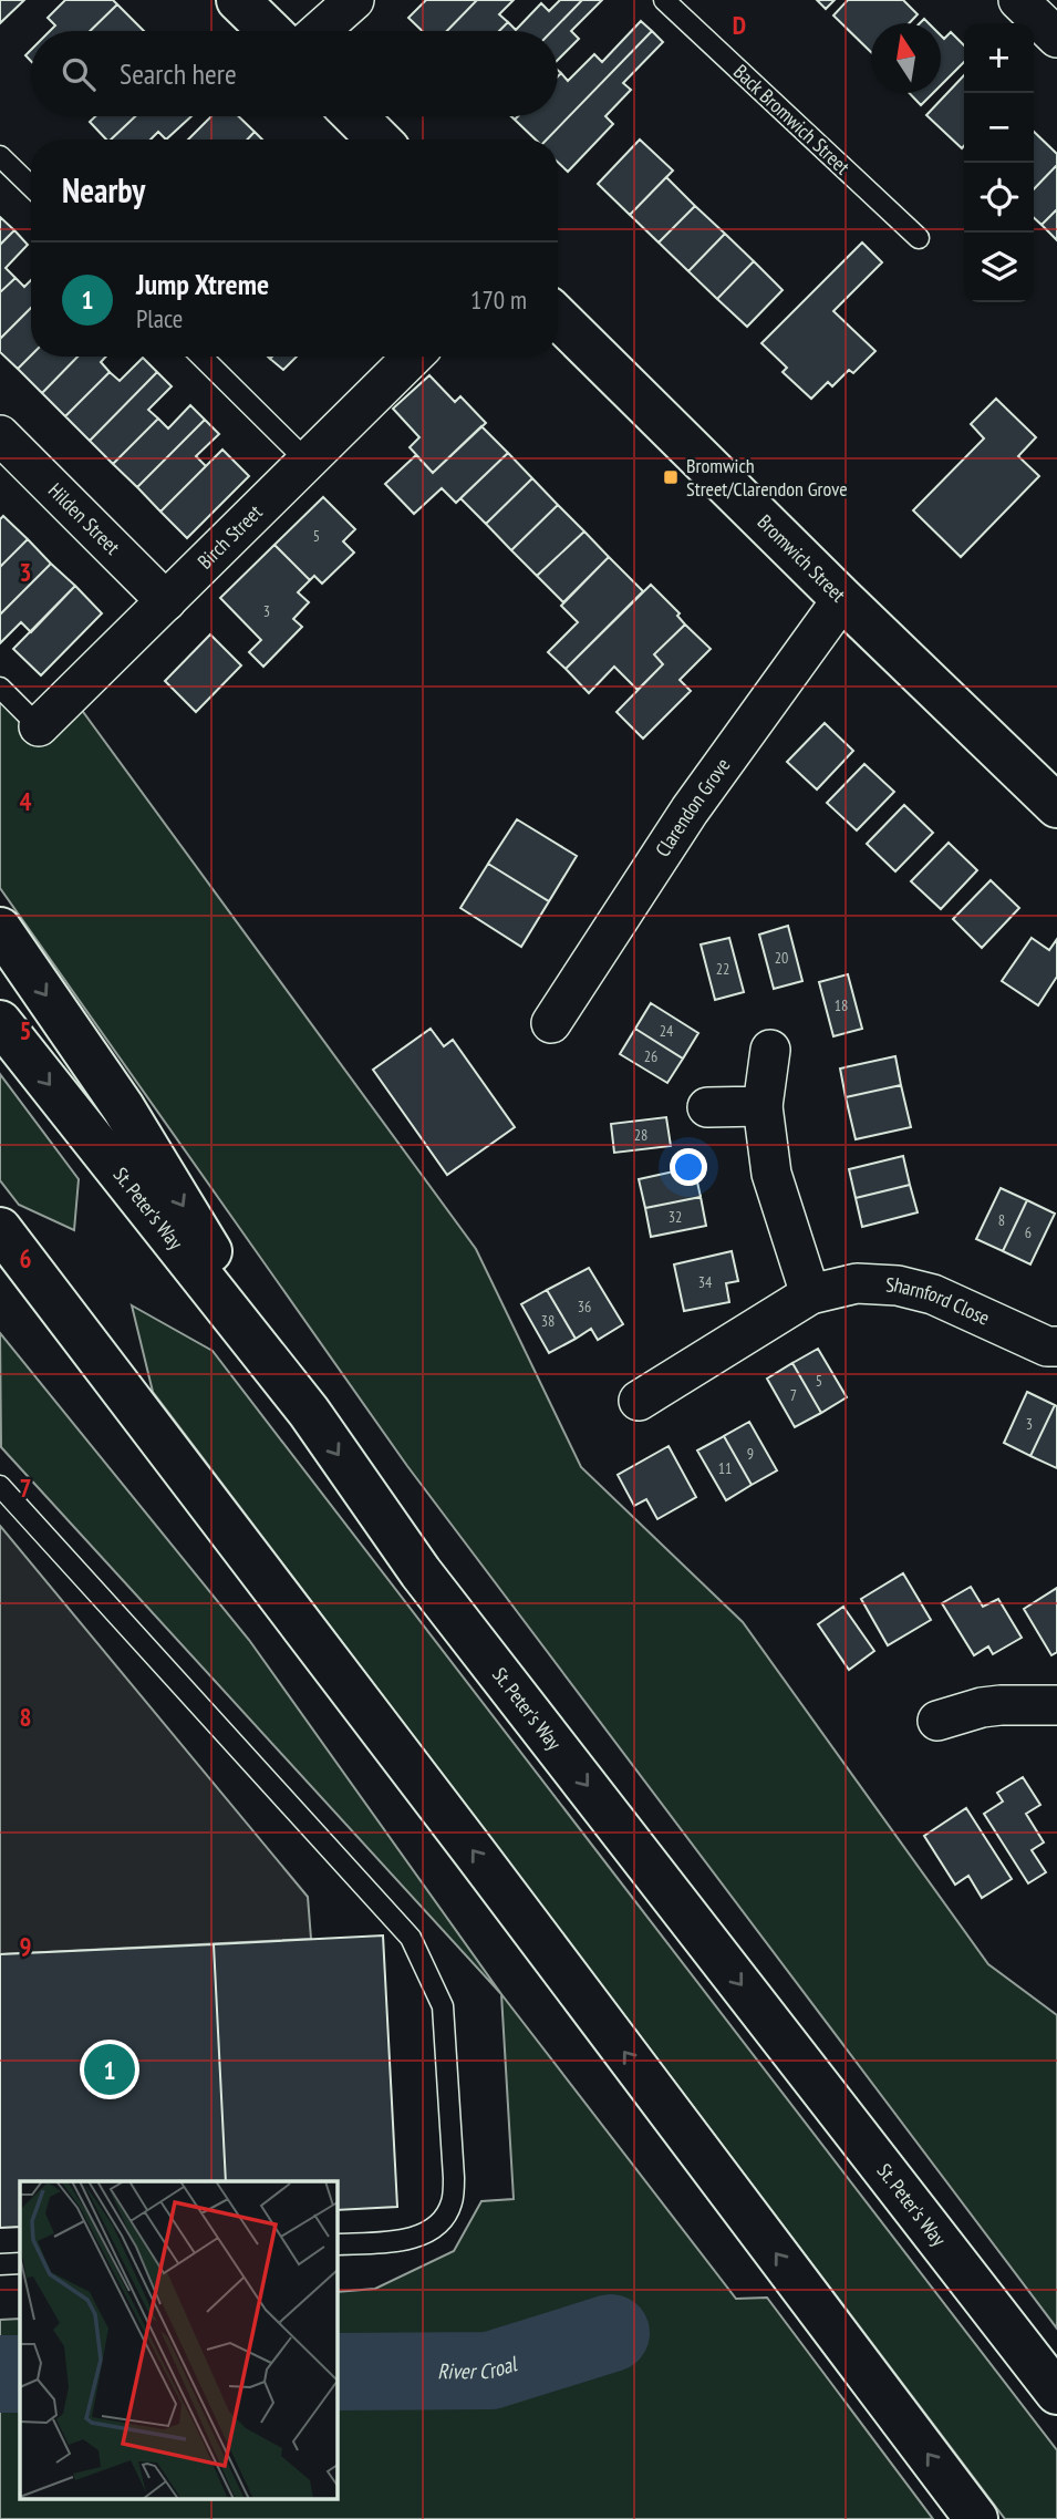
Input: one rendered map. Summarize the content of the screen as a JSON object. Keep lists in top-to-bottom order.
{
  "streets": {
    "main road": ["Bromwich Street", "St. Peter's Way"],
    "street": [
      "Hilden Street",
      "Birch Street",
      "Clarendon Grove",
      "Sharnford Close"
    ],
    "lane": ["Back Bromwich Street"]
  },
  "crossings": [
    ["Hilden Street", "Birch Street"],
    ["Bromwich Street", "Clarendon Grove"]
  ],
  "water": ["River Croal"],
  "places": {
    "transit": ["Bromwich Street/Clarendon Grove"]
  },
  "house_numbers": [
    "5",
    "3",
    "20",
    "22",
    "18",
    "24",
    "26",
    "28",
    "32",
    "8",
    "6",
    "34",
    "36",
    "38",
    "5",
    "7",
    "3",
    "9",
    "11"
  ],
  "north": "top",
  "page": {
    "map_buttons": ["+", "−"],
    "search": "Search here",
    "heading": "Nearby",
    "list": [
      {
        "mark": "1",
        "name": "Jump Xtreme",
        "note": "Place",
        "value": "170 m"
      }
    ],
    "pins": "1"
  },
  "grid": {
    "columns": ["D"],
    "rows": [
      "3",
      "4",
      "5",
      "6",
      "7",
      "8",
      "9"
    ]
  }
}
